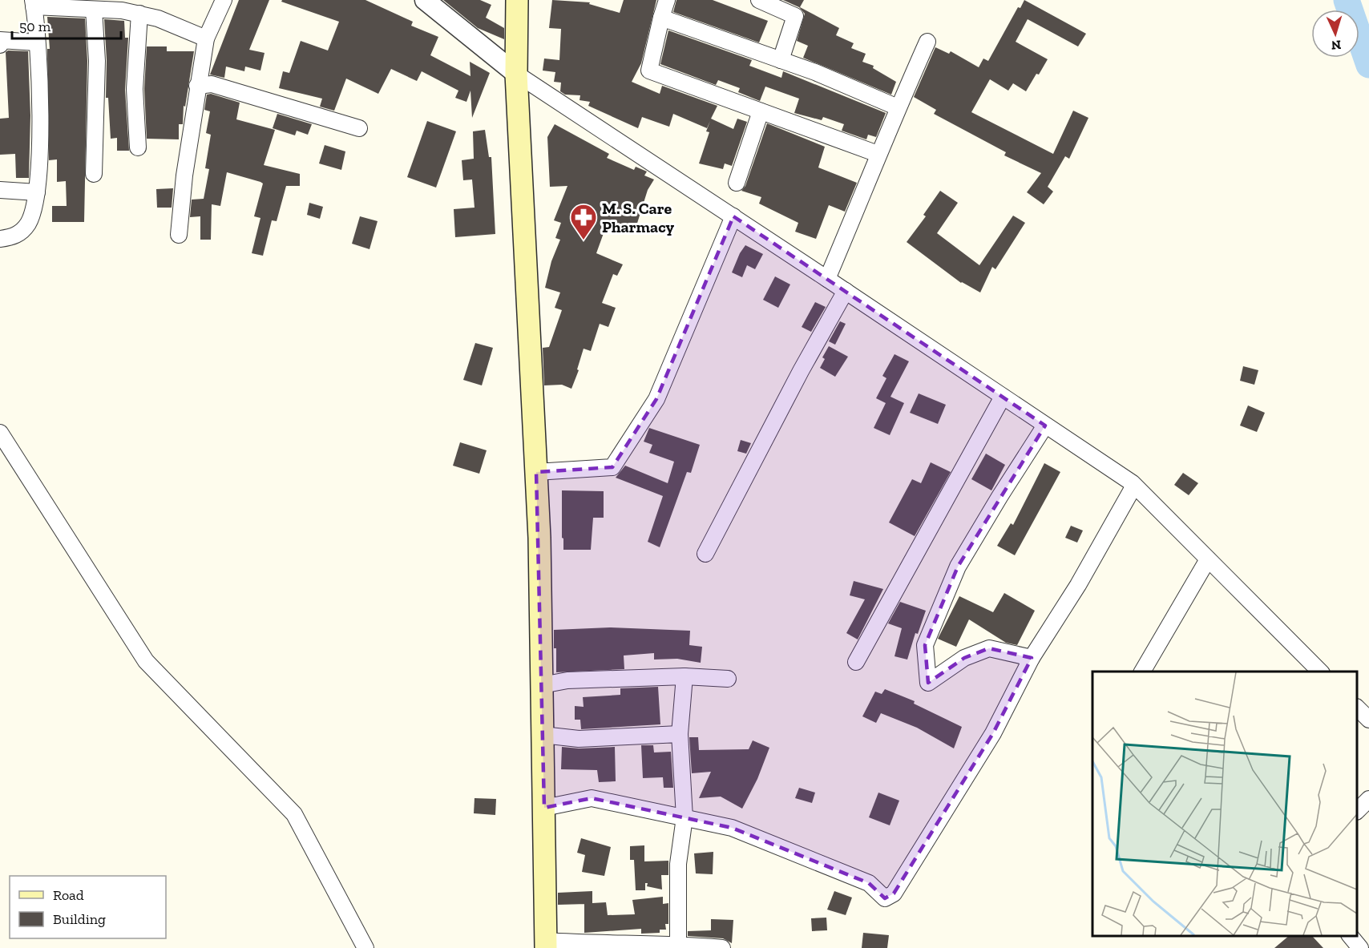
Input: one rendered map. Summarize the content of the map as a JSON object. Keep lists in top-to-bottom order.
{
  "places": {
    "pharmacy": ["M. S. Care Pharmacy"]
  },
  "legend": ["Road", "Building"],
  "scale_bar": "50 m",
  "north": "bottom"
}
